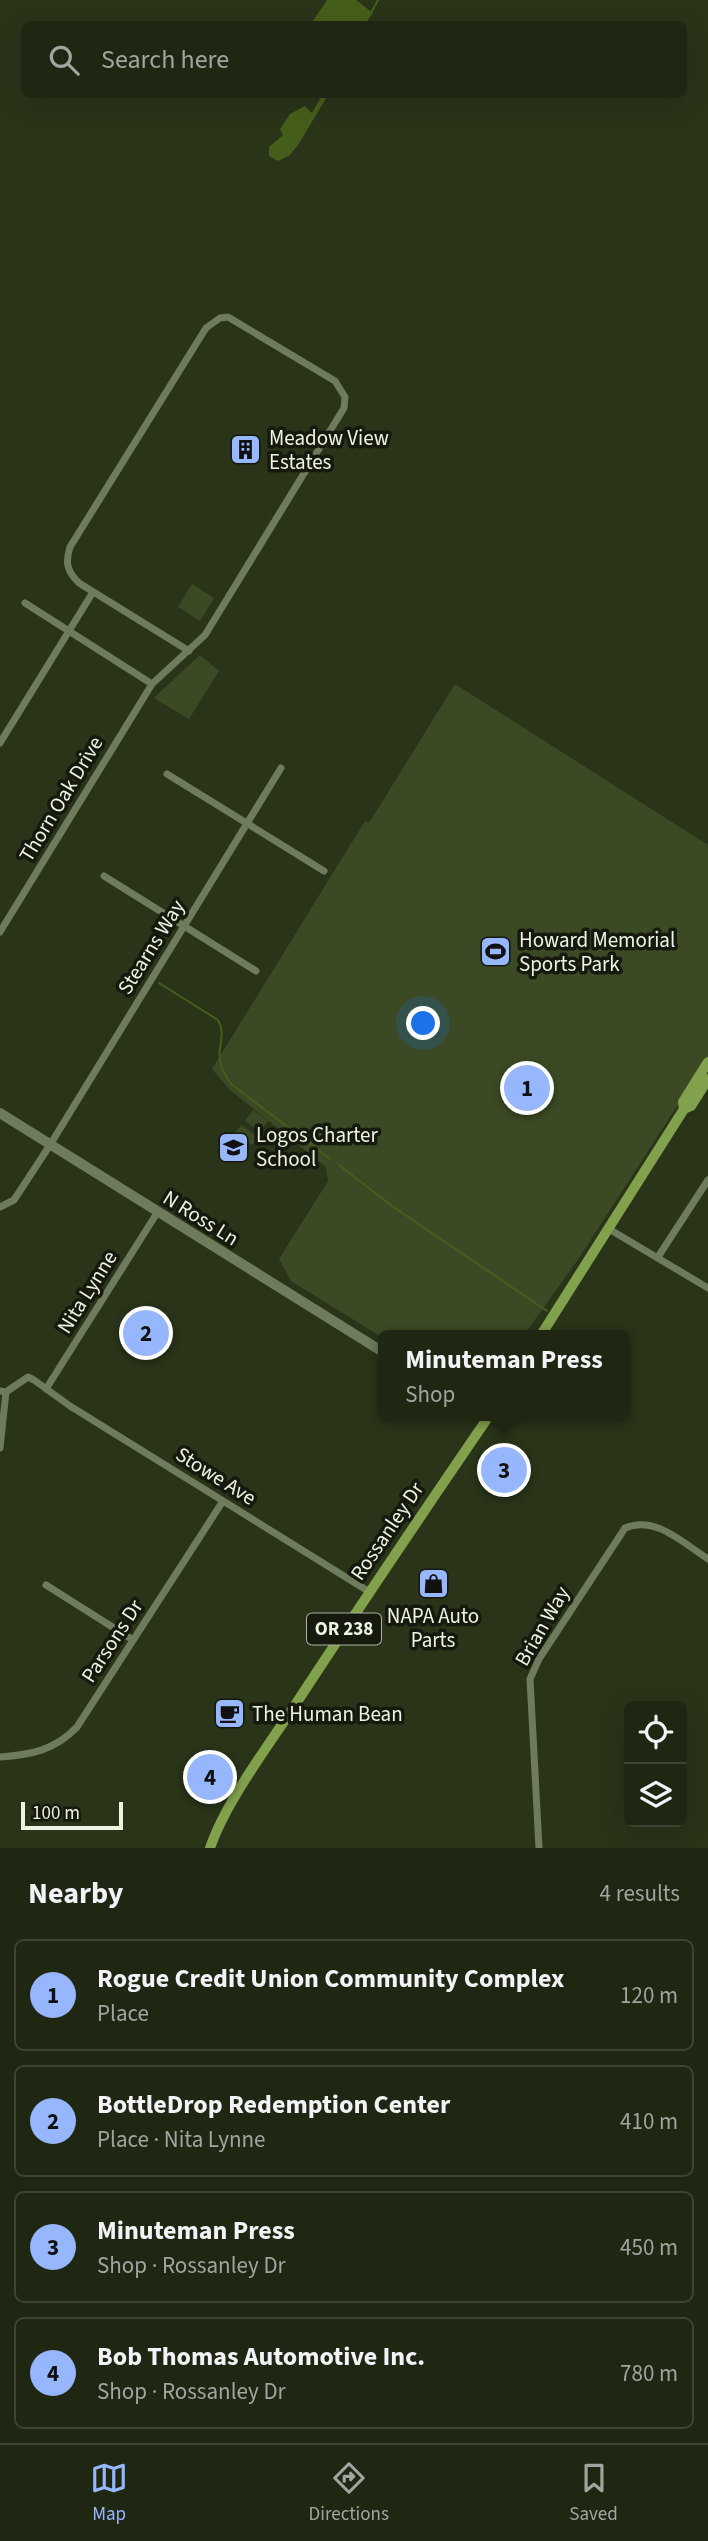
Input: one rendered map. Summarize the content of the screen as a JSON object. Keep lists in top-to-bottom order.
{
  "streets": {
    "main road": ["N Ross Ln", "Rossanley Dr", "OR 238"],
    "street": [
      "Thorn Oak Drive",
      "Stearns Way",
      "Nita Lynne",
      "Stowe Ave",
      "Brian Way",
      "Parsons Dr"
    ]
  },
  "crossings": [
    ["Stearns Way", "N Ross Ln"],
    ["N Ross Ln", "Nita Lynne"],
    ["Nita Lynne", "Stowe Ave"],
    ["Stowe Ave", "Rossanley Dr"],
    ["Stowe Ave", "Parsons Dr"]
  ],
  "places": {
    "building": ["Meadow View Estates"],
    "sports": ["Howard Memorial Sports Park"],
    "school or university": ["Logos Charter School"],
    "shop": ["NAPA Auto Parts"],
    "cafe": ["The Human Bean"]
  },
  "scale_bar": "100 m",
  "page": {
    "search": "Search here",
    "pins": [
      "1",
      "2",
      "3",
      "4"
    ],
    "popup": ["Minuteman Press", "Shop"],
    "scale": "100 m",
    "heading": ["Nearby", "4 results"],
    "list": [
      {
        "mark": "1",
        "name": "Rogue Credit Union Community Complex",
        "note": "Place",
        "value": "120 m"
      },
      {
        "mark": "2",
        "name": "BottleDrop Redemption Center",
        "note": "Place · Nita Lynne",
        "value": "410 m"
      },
      {
        "mark": "3",
        "name": "Minuteman Press",
        "note": "Shop · Rossanley Dr",
        "value": "450 m"
      },
      {
        "mark": "4",
        "name": "Bob Thomas Automotive Inc.",
        "note": "Shop · Rossanley Dr",
        "value": "780 m"
      }
    ],
    "nav": ["Map", "Directions", "Saved"]
  }
}
